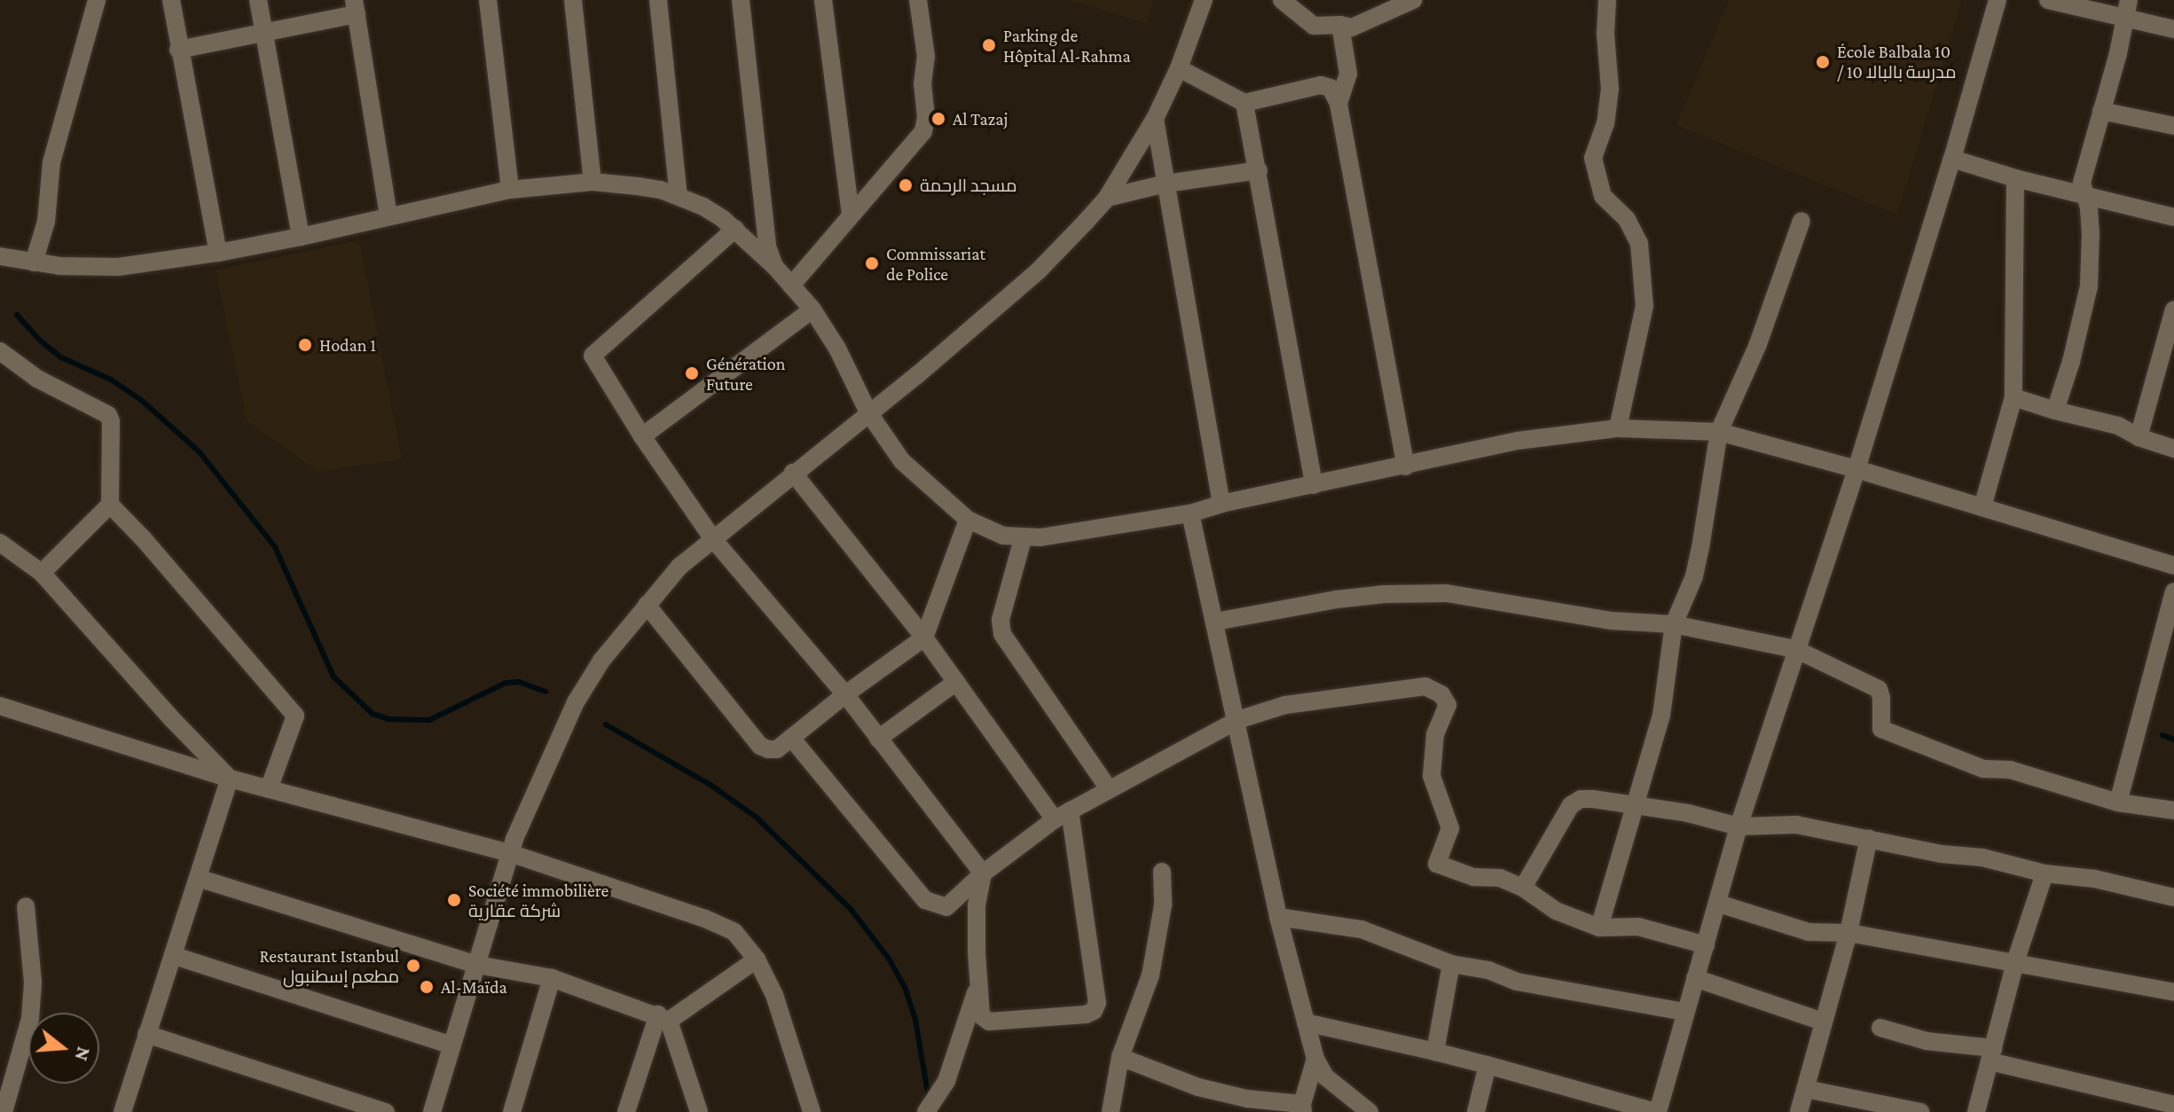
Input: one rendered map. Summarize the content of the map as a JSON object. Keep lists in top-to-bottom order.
{
  "places": [
    "Parking de Hôpital Al-Rahma",
    "École Balbala 10 / مدرسة بالبالا 10",
    "Al Tazaj",
    "مسجد الرحمة",
    "Commissariat de Police",
    "Hodan 1",
    "Génération Future",
    "Société immobilière شركة عقارية",
    "Restaurant Istanbul مطعم إسطنبول",
    "Al-Maïda"
  ],
  "north": "right"
}
